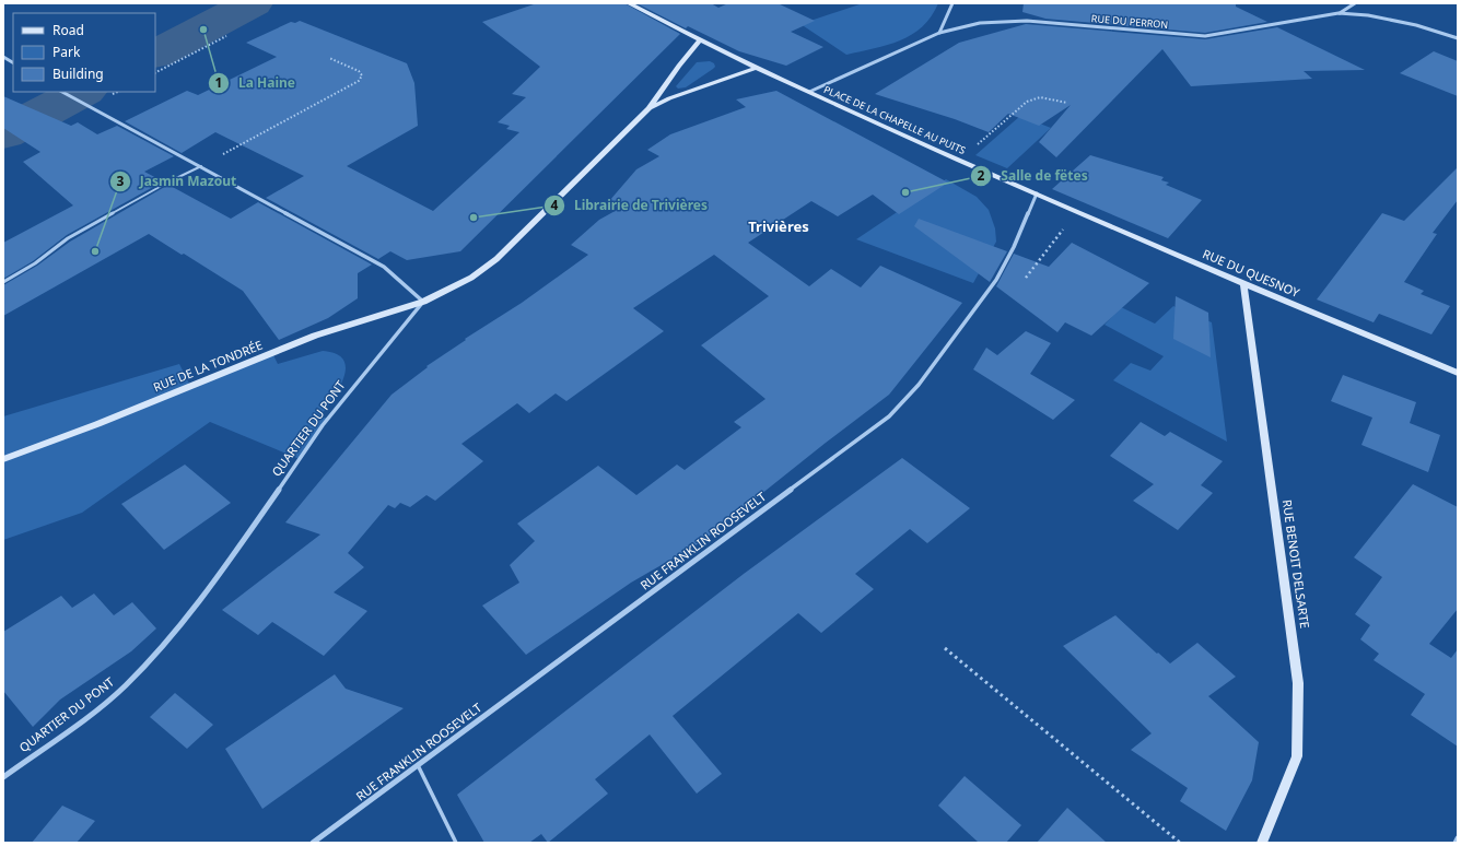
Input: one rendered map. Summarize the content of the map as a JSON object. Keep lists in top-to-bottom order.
{
  "streets": {
    "street": [
      "RUE DU PERRON",
      "PLACE DE LA CHAPELLE AU PUITS",
      "RUE DU QUESNOY",
      "RUE DE LA TONDRÉE",
      "QUARTIER DU PONT",
      "RUE FRANKLIN ROOSEVELT",
      "RUE BENOIT DELSARTE"
    ]
  },
  "crossings": [
    ["RUE DU PERRON", "PLACE DE LA CHAPELLE AU PUITS"],
    ["PLACE DE LA CHAPELLE AU PUITS", "RUE DU QUESNOY"],
    ["PLACE DE LA CHAPELLE AU PUITS", "RUE FRANKLIN ROOSEVELT"],
    ["RUE DU QUESNOY", "RUE FRANKLIN ROOSEVELT"],
    ["RUE DU QUESNOY", "RUE BENOIT DELSARTE"],
    ["RUE DE LA TONDRÉE", "QUARTIER DU PONT"]
  ],
  "districts": ["Trivières"],
  "places": [
    "La Haine",
    "Salle de fëtes",
    "Librairie de Trivières",
    "Jasmin Mazout"
  ],
  "legend": ["Road", "Park", "Building"]
}
